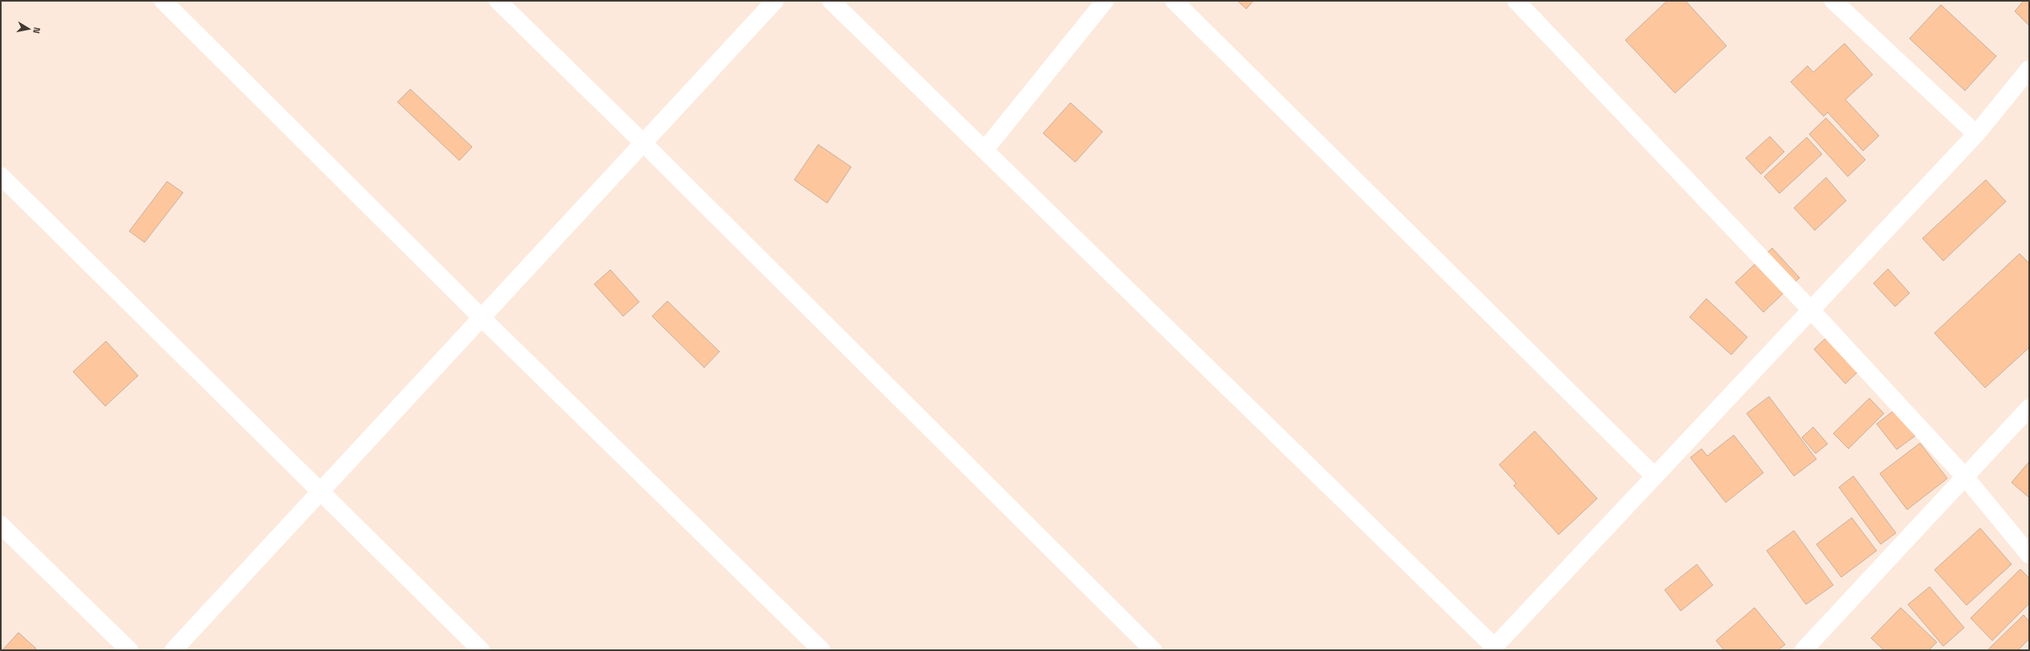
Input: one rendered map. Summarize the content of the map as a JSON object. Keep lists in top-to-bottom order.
{
  "north": "right"
}
